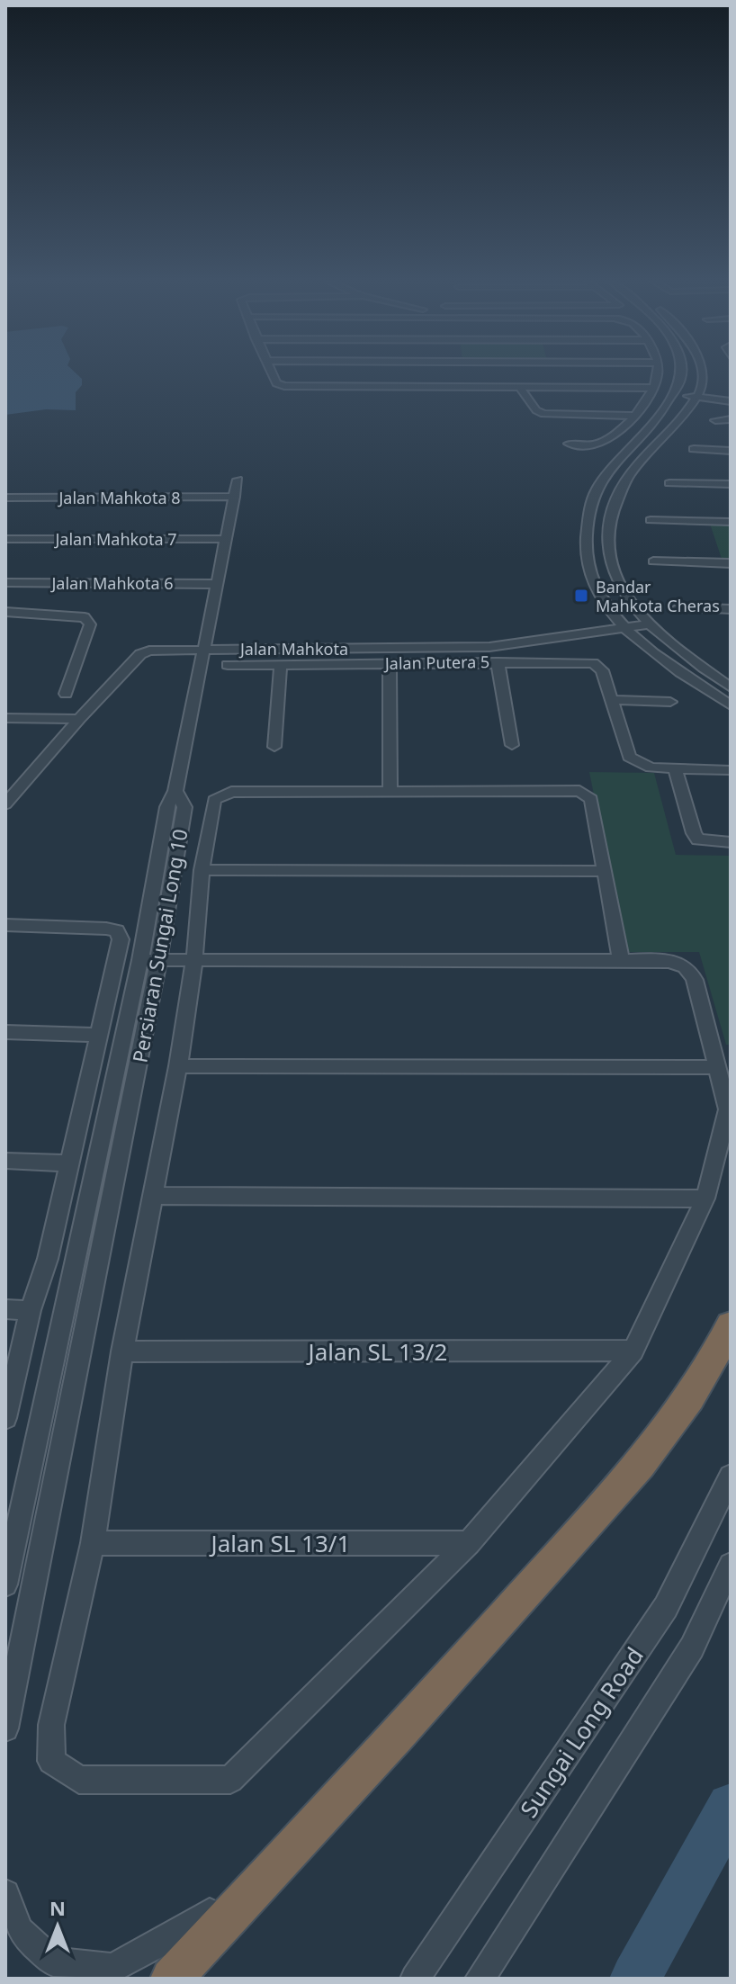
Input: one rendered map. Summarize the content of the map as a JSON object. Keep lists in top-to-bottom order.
{
  "streets": {
    "street": [
      "Jalan Mahkota 8",
      "Jalan Mahkota 7",
      "Jalan Mahkota 6",
      "Jalan Mahkota",
      "Jalan Putera 5",
      "Persiaran Sungai Long 10",
      "Jalan SL 13/2",
      "Jalan SL 13/1",
      "Sungai Long Road"
    ]
  },
  "crossings": [
    ["Jalan Mahkota", "Persiaran Sungai Long 10"]
  ],
  "places": {
    "transit": ["Bandar Mahkota Cheras"]
  },
  "north": "top"
}
